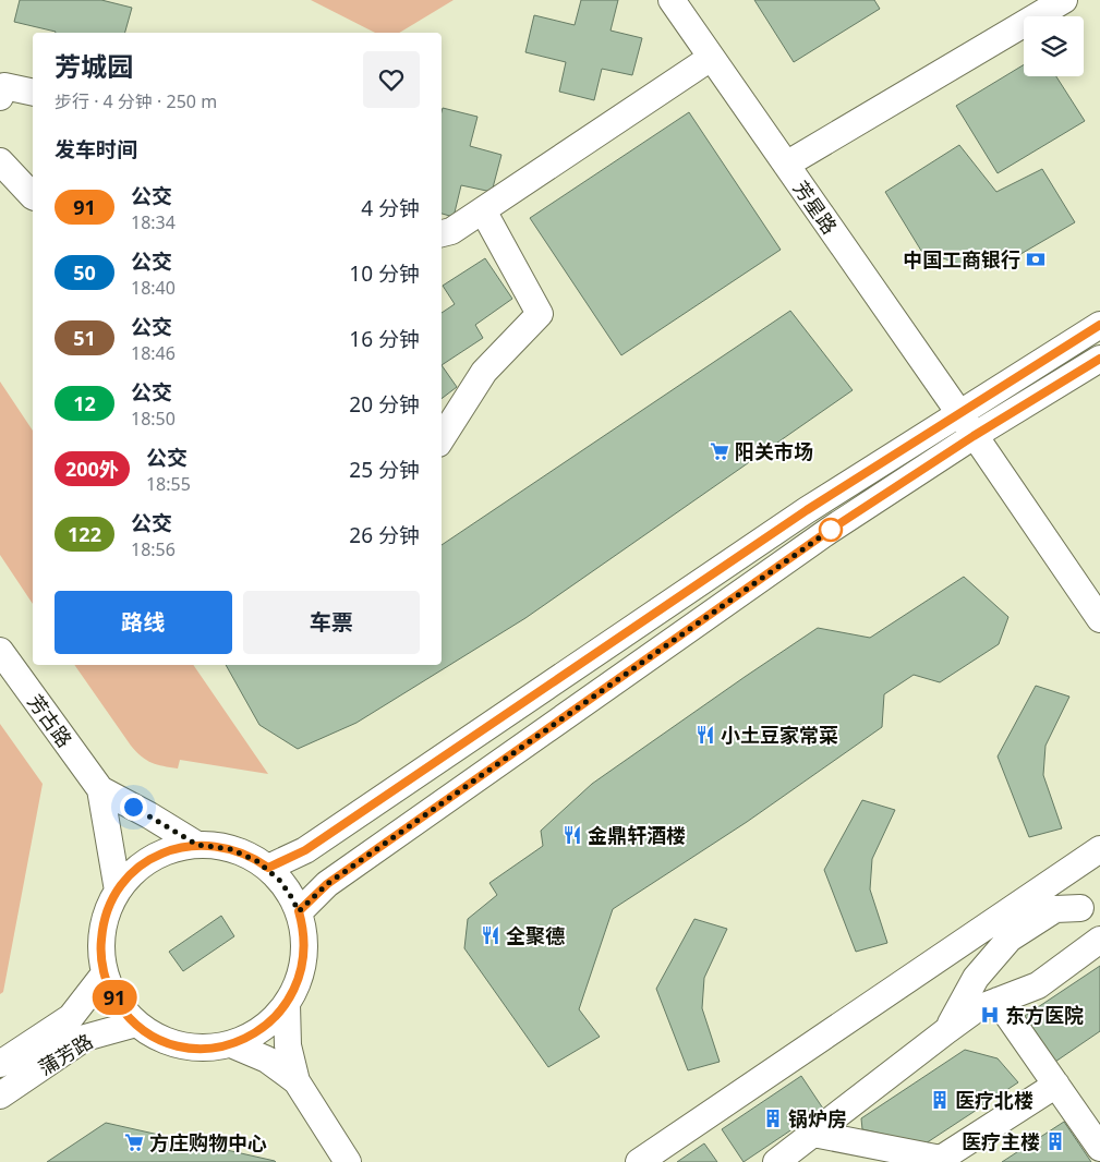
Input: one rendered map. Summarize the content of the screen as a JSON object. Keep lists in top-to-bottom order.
{
  "streets": {
    "street": ["芳星路", "芳古路", "蒲芳路"]
  },
  "places": {
    "bank": ["中国工商银行"],
    "supermarket": ["阳关市场", "方庄购物中心"],
    "restaurant": ["小土豆家常菜", "金鼎轩酒楼", "全聚德"],
    "hospital": ["东方医院"],
    "building": ["医疗北楼", "锅炉房", "医疗主楼"]
  },
  "lines": ["bus line 91"],
  "page": {
    "on_map": "91",
    "heading": [
      ["芳城园", "步行 · 4 分钟 · 250 m"],
      "发车时间"
    ],
    "list": [
      {
        "mark": "91",
        "name": "公交",
        "note": "18:34",
        "value": "4 分钟"
      },
      {
        "mark": "50",
        "name": "公交",
        "note": "18:40",
        "value": "10 分钟"
      },
      {
        "mark": "51",
        "name": "公交",
        "note": "18:46",
        "value": "16 分钟"
      },
      {
        "mark": "12",
        "name": "公交",
        "note": "18:50",
        "value": "20 分钟"
      },
      {
        "mark": "200外",
        "name": "公交",
        "note": "18:55",
        "value": "25 分钟"
      },
      {
        "mark": "122",
        "name": "公交",
        "note": "18:56",
        "value": "26 分钟"
      }
    ],
    "buttons": ["路线", "车票"]
  }
}
